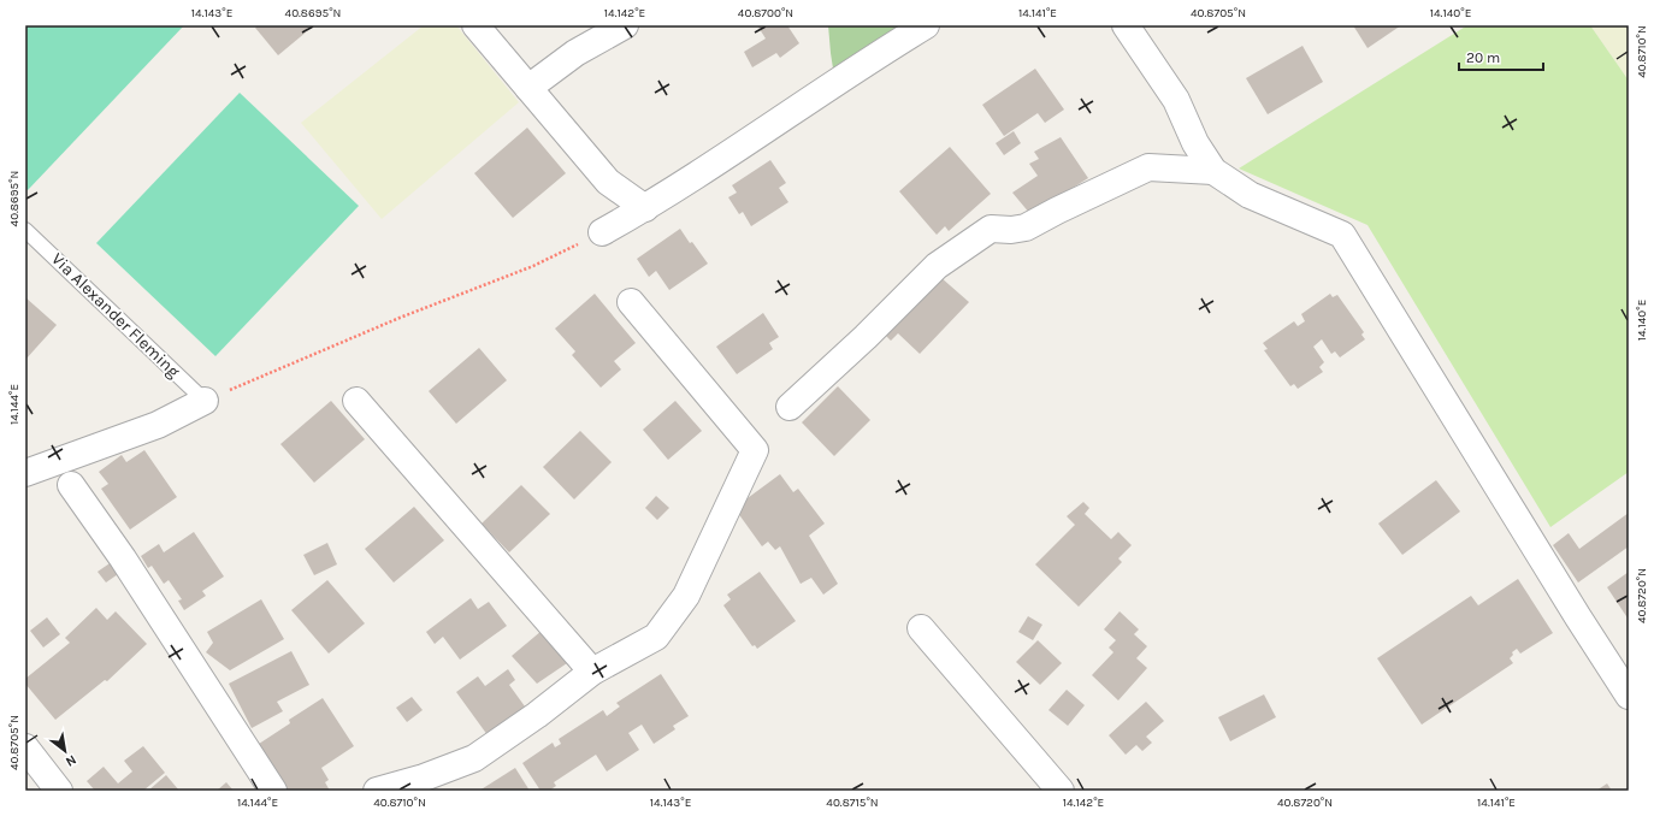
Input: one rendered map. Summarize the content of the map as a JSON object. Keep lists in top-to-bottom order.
{
  "streets": {
    "lane": ["Via Alexander Fleming"]
  },
  "scale_bar": "20 m",
  "north": "bottom right",
  "coordinates": [
    "14.143°E",
    "40.8695°N",
    "14.142°E",
    "40.8700°N",
    "14.141°E",
    "40.8705°N",
    "14.140°E",
    "40.8710°N",
    "14.144°E",
    "40.8720°N",
    "40.8715°N"
  ]
}
